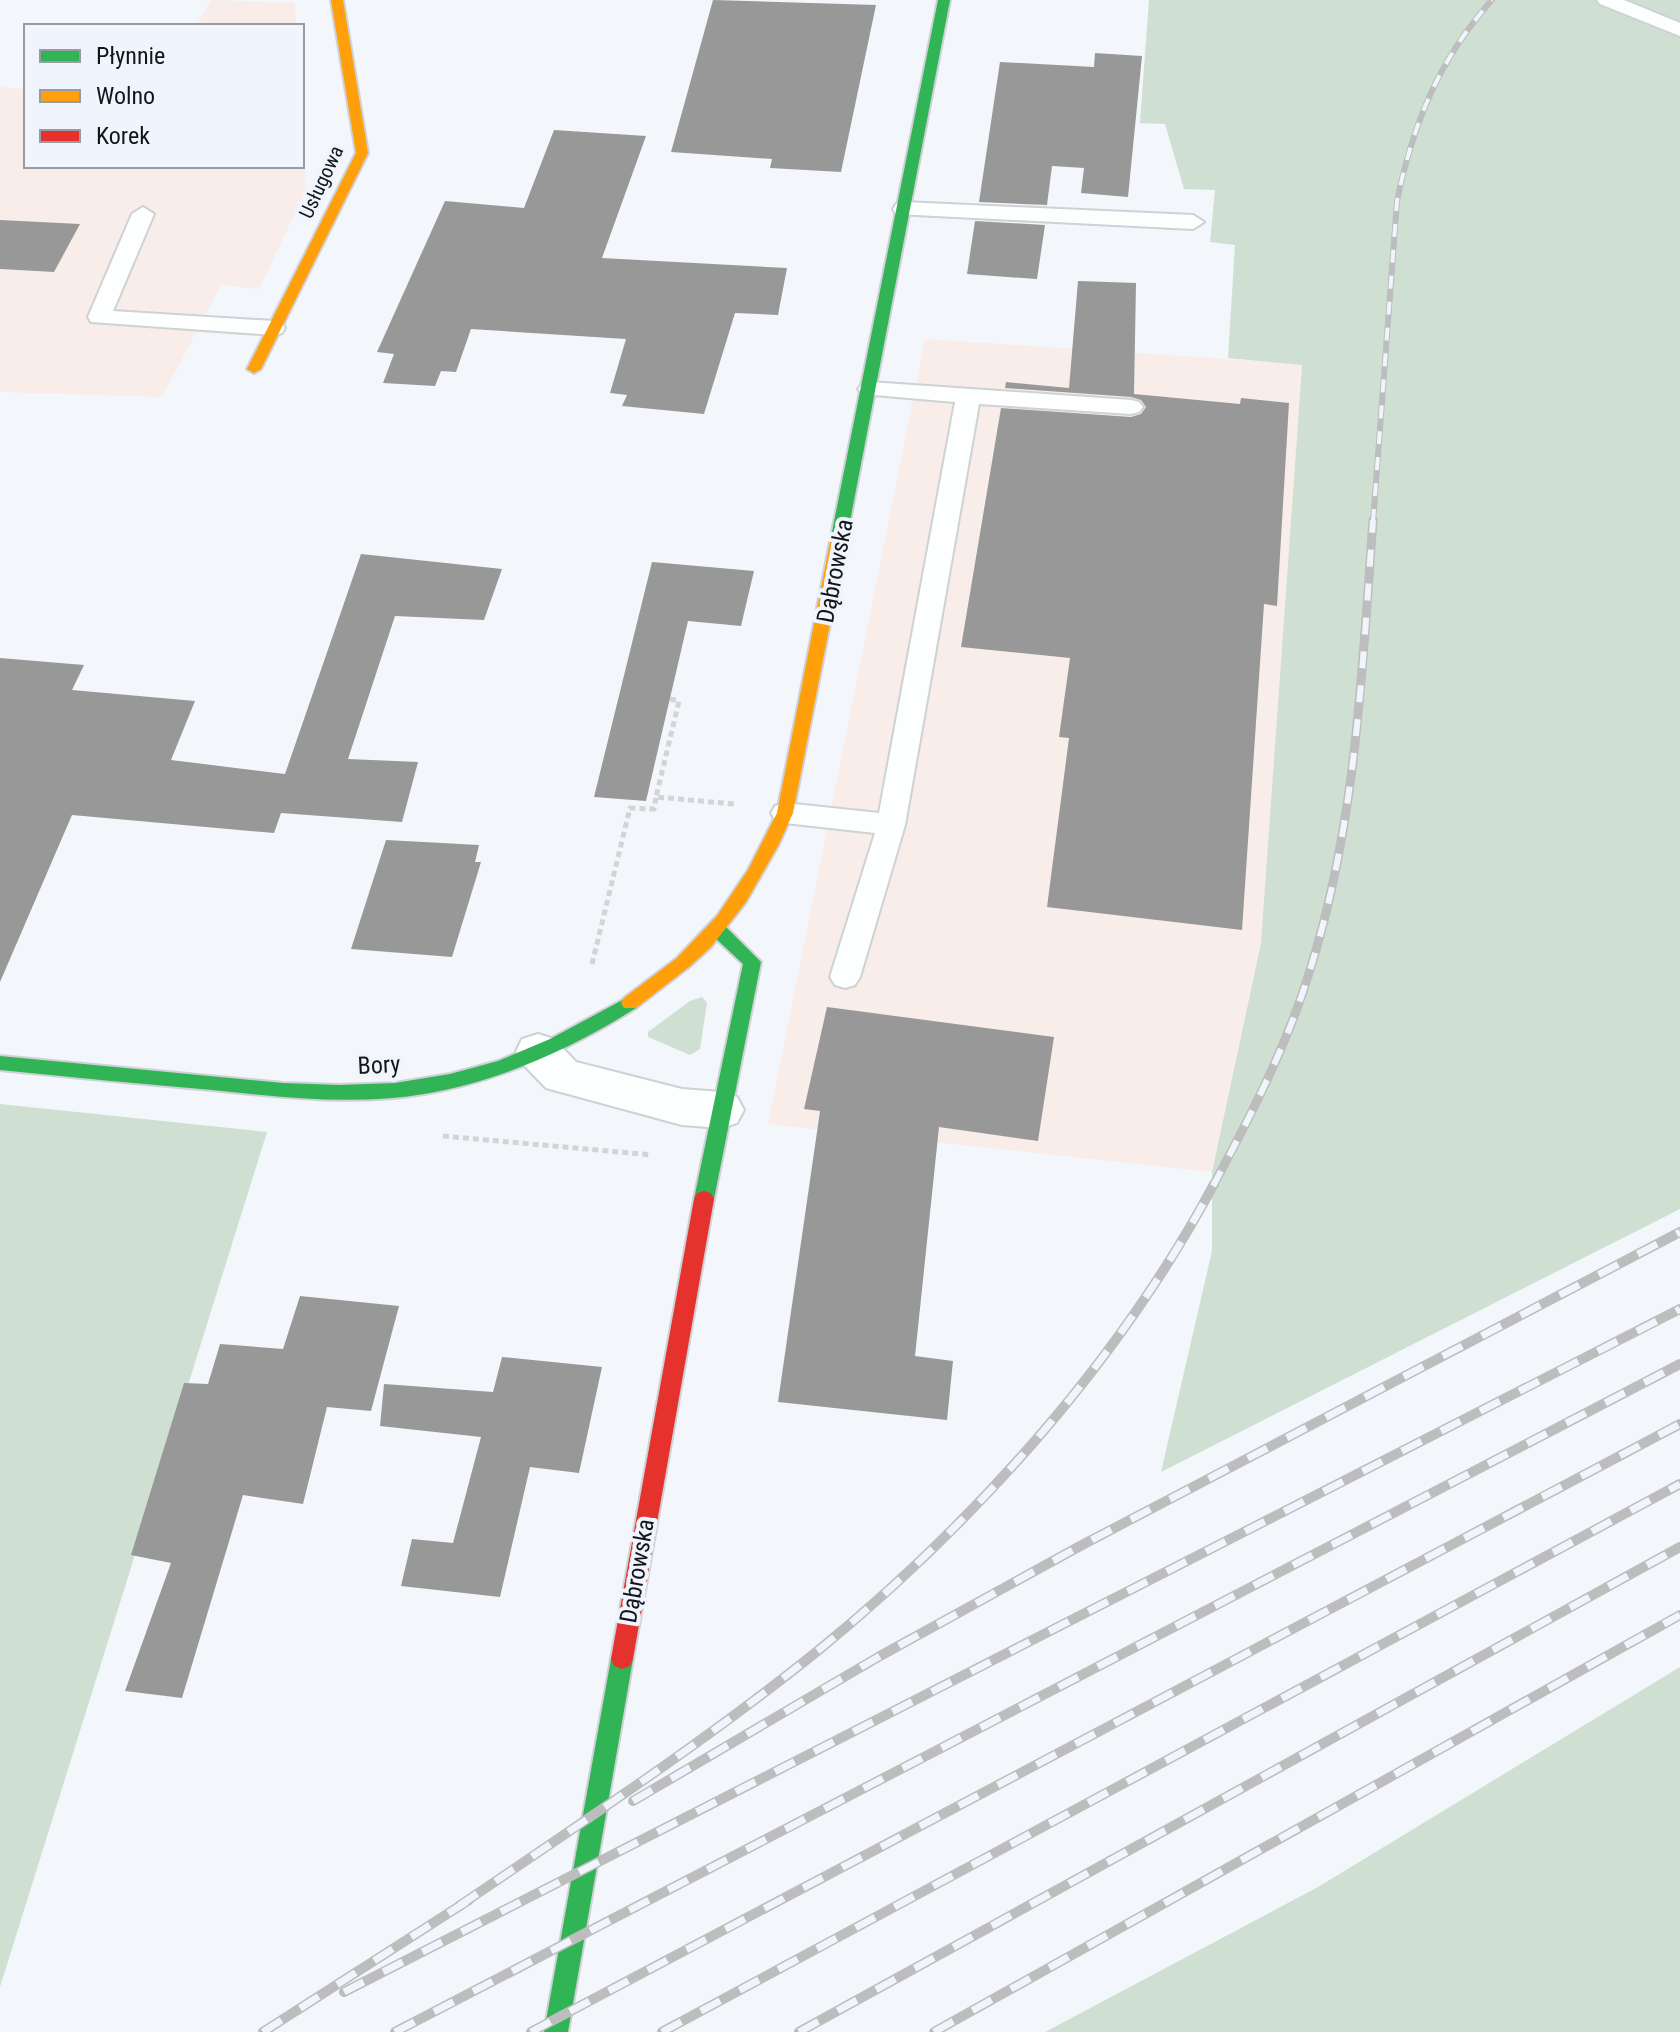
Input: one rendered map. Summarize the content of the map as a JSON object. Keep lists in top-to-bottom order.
{
  "streets": {
    "street": ["Usługowa", "Dąbrowska", "Bory"]
  },
  "crossings": [
    ["Dąbrowska", "Bory"]
  ],
  "legend": ["Płynnie", "Wolno", "Korek"]
}
